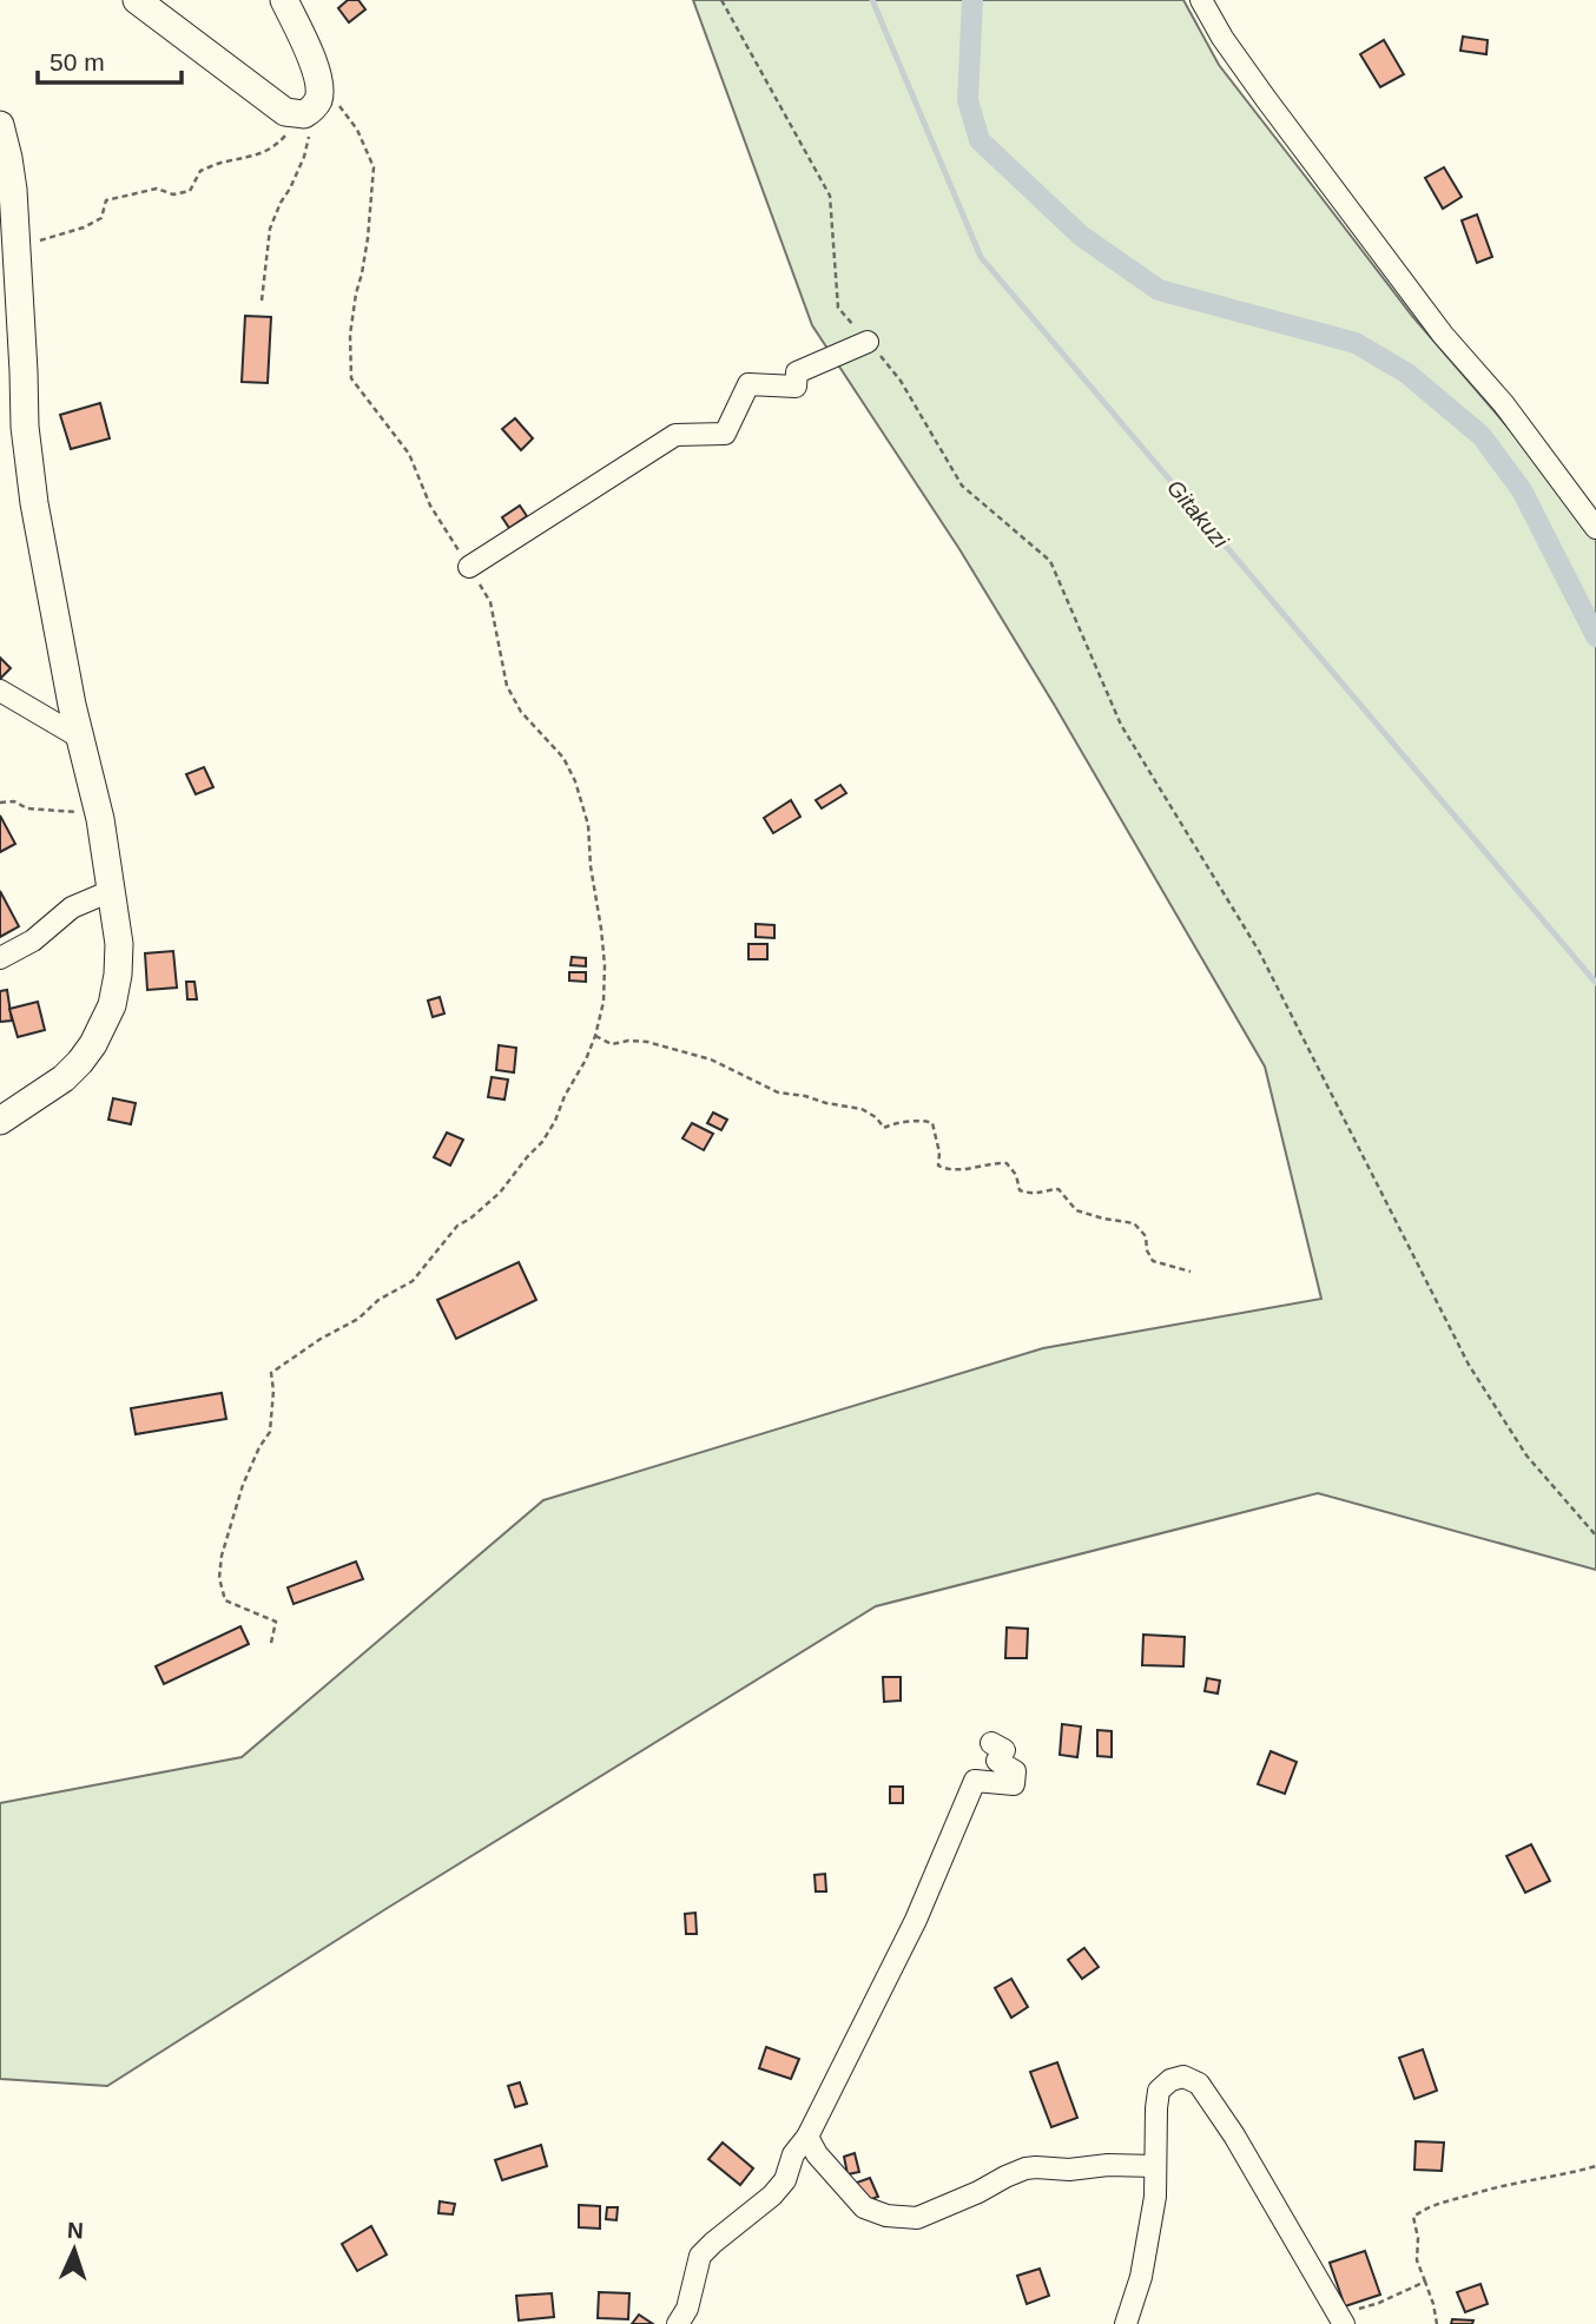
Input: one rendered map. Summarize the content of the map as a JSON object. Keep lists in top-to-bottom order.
{
  "water": ["Gitakuzi"],
  "scale_bar": "50 m",
  "north": "top"
}
